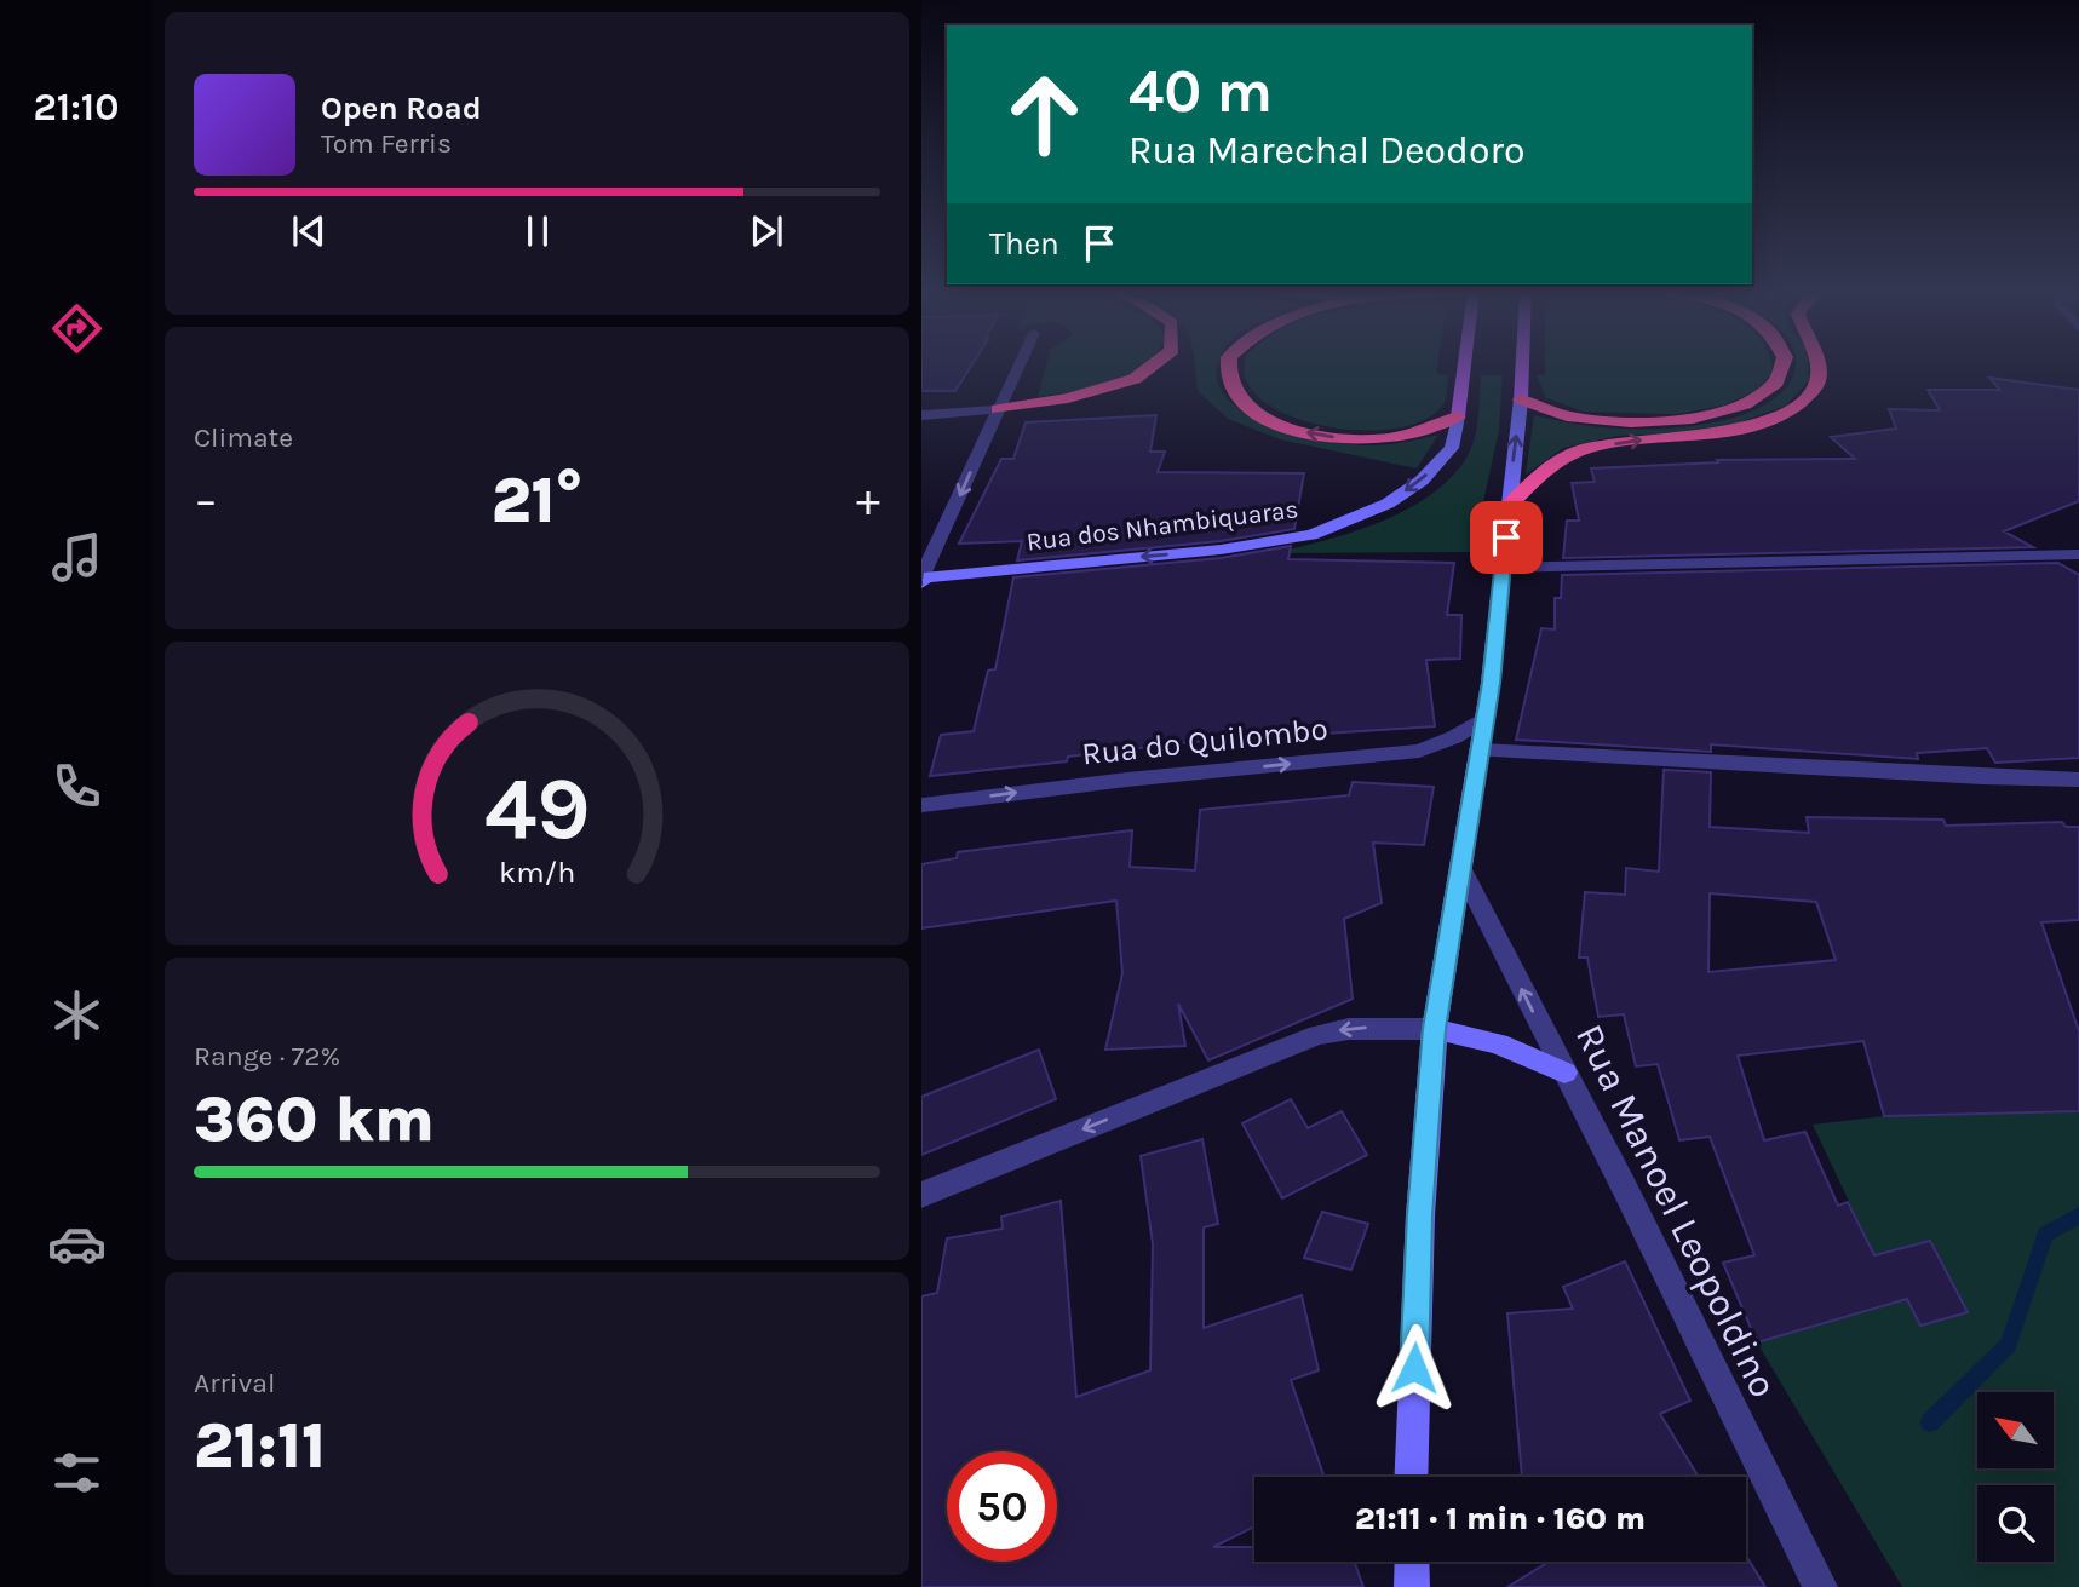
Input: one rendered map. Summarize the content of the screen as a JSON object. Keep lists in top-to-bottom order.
{
  "streets": {
    "main road": ["Rua dos Nhambiquaras"],
    "street": ["Rua do Quilombo", "Rua Manoel Leopoldino"]
  },
  "one_way": ["Rua dos Nhambiquaras", "Rua do Quilombo"],
  "north": "top left",
  "page": {
    "tabs": "21:10",
    "turn": ["40 m", "Rua Marechal Deodoro"],
    "song": ["Open Road", "Tom Ferris"],
    "then": "Then",
    "tile": [
      "Climate",
      ["Range · 72%", "360 km"],
      ["Arrival", "21:11"]
    ],
    "heat": ["−", "21°", "+"],
    "limit": "50",
    "trip": "21:11 · 1 min · 160 m",
    "gauge": ["49", "km/h"]
  }
}
